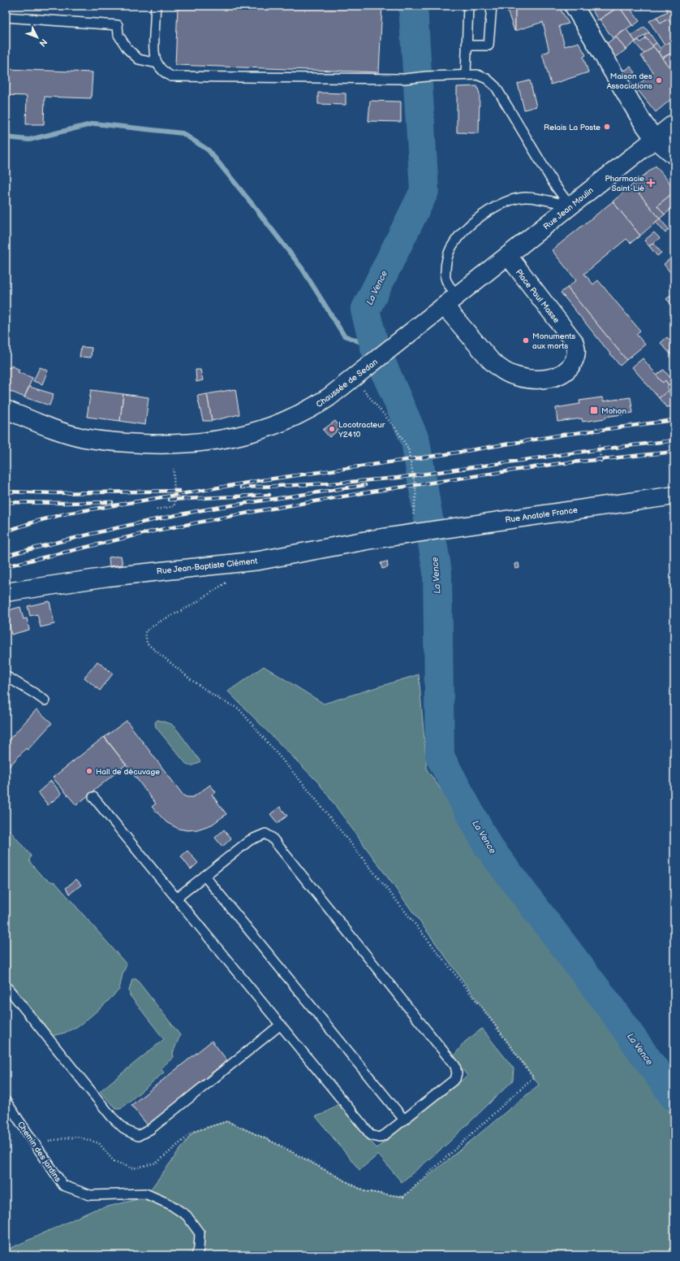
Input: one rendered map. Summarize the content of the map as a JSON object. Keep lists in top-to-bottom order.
{
  "streets": {
    "street": [
      "Rue Jean Moulin",
      "Place Paul Masse",
      "Chaussée de Sedan",
      "Rue Anatole France",
      "Rue Jean-Baptiste Clément"
    ],
    "lane": ["Chemin des jardins"]
  },
  "crossings": [
    ["Rue Jean Moulin", "Place Paul Masse"],
    ["Rue Jean Moulin", "Chaussée de Sedan"],
    ["Place Paul Masse", "Chaussée de Sedan"],
    ["Rue Anatole France", "Rue Jean-Baptiste Clément"]
  ],
  "water": ["La Vence"],
  "places": {
    "other": [
      "Maison des Associations",
      "Relais La Poste",
      "Monuments aux morts",
      "Locotracteur Y2410",
      "Hall de décuvage"
    ],
    "health": ["Pharmacie Saint-Lié"],
    "transit": ["Mohon"]
  },
  "north": "bottom right"
}
